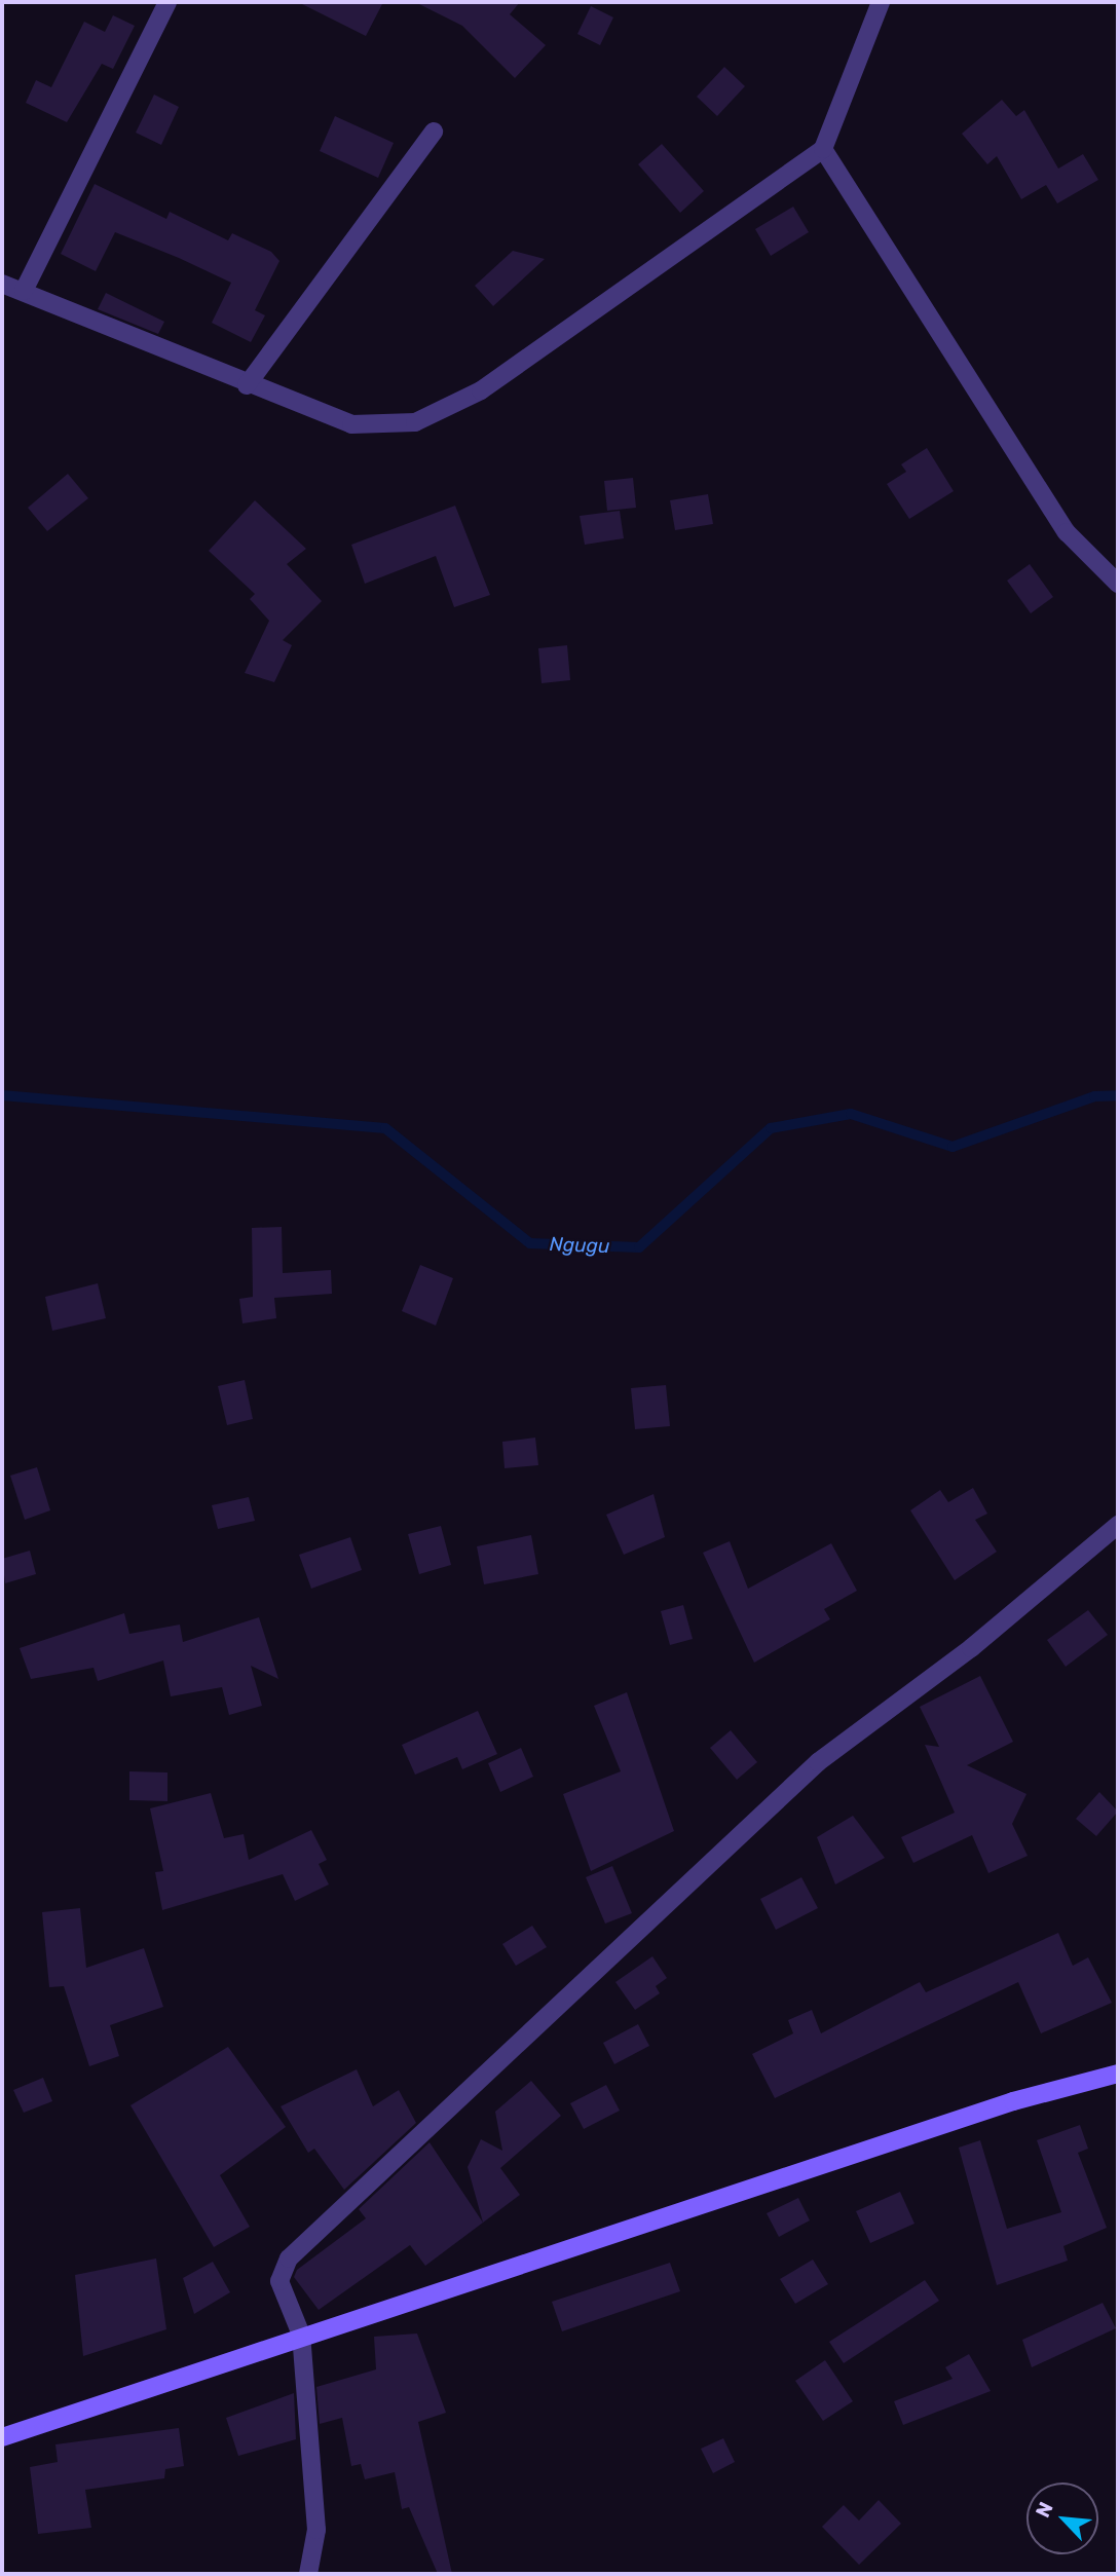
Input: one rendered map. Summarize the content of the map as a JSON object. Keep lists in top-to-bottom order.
{
  "water": ["Ngugu"],
  "north": "top left"
}
